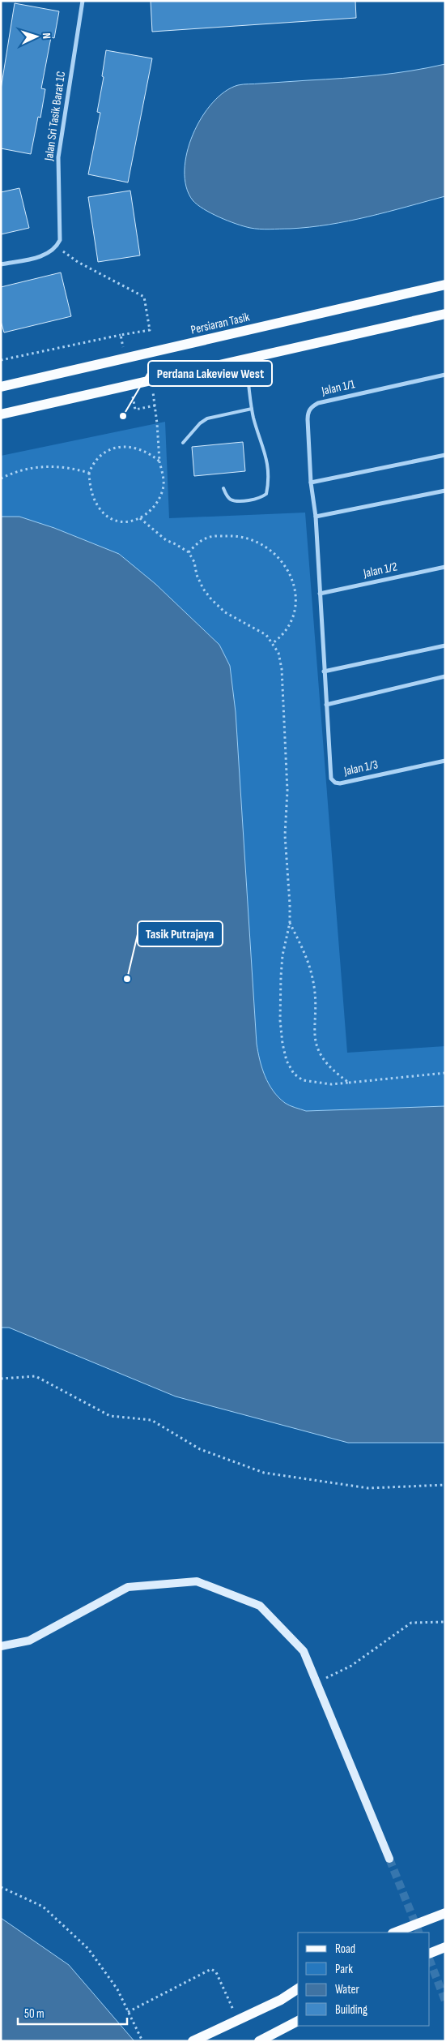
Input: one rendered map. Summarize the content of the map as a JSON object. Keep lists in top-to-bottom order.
{
  "streets": {
    "main road": ["Persiaran Tasik"],
    "street": [
      "Jalan Sri Tasik Barat 1C",
      "Jalan 1/1",
      "Jalan 1/2",
      "Jalan 1/3"
    ]
  },
  "crossings": [
    ["Jalan 1/1", "Jalan 1/2"],
    ["Jalan 1/1", "Jalan 1/3"]
  ],
  "places": ["Perdana Lakeview West", "Tasik Putrajaya"],
  "legend": [
    "Road",
    "Park",
    "Water",
    "Building"
  ],
  "scale_bar": "50 m",
  "north": "right"
}
